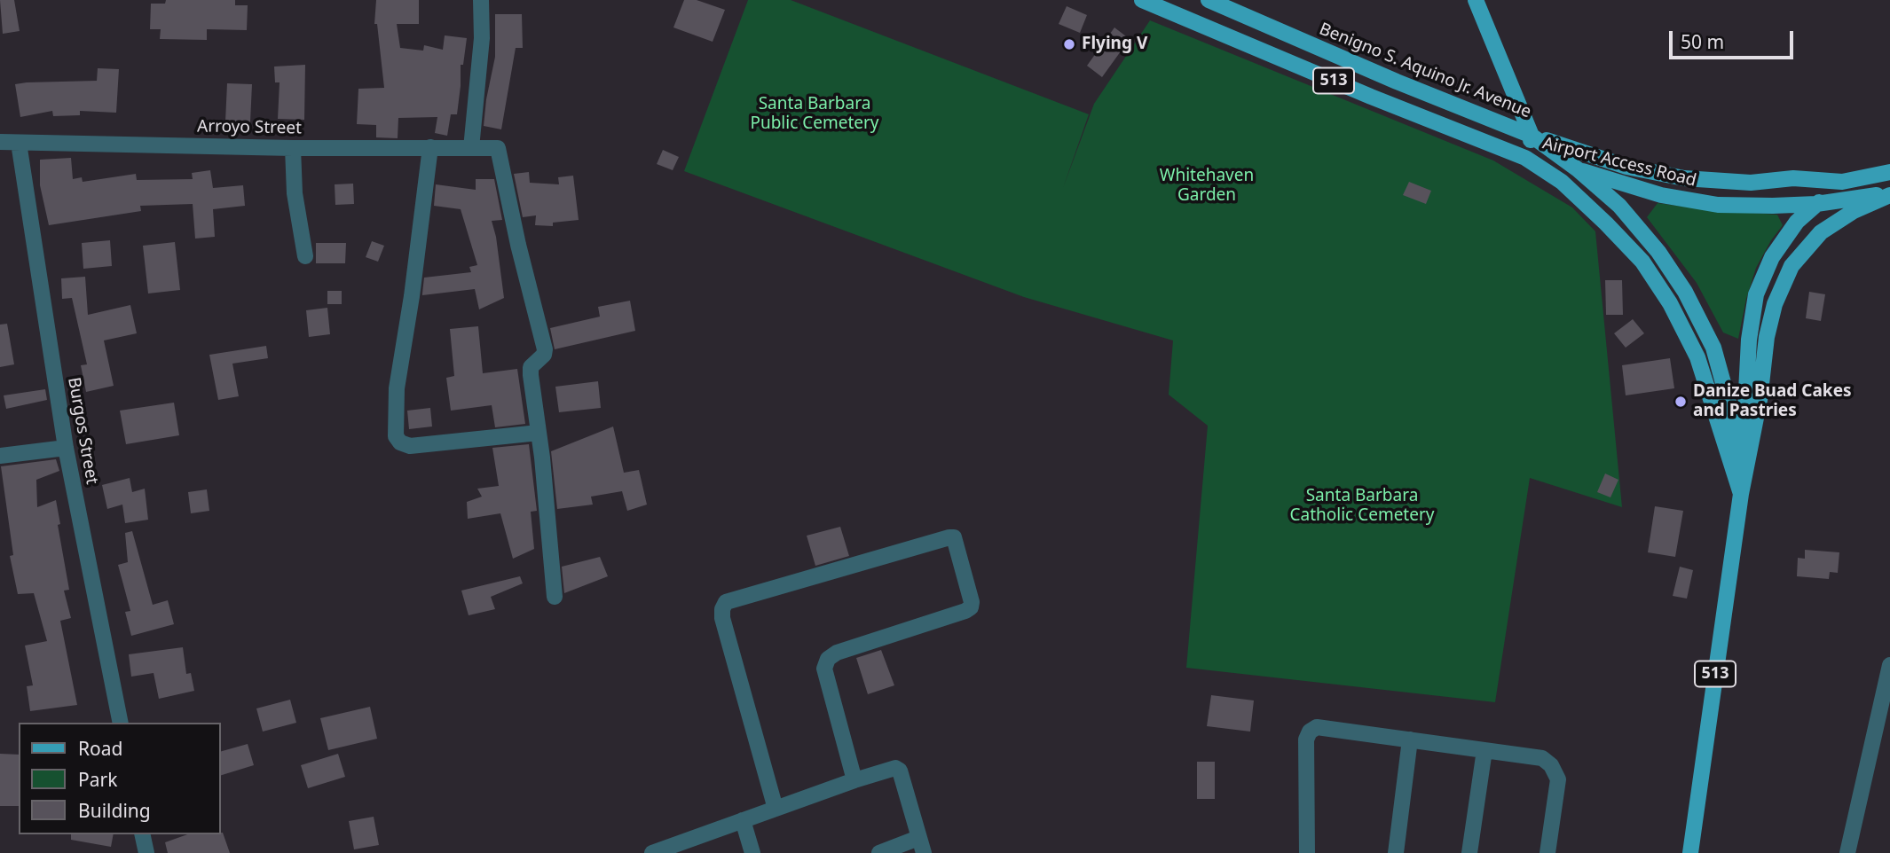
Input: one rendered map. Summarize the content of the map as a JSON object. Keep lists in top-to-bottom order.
{
  "streets": {
    "main road": ["Benigno S. Aquino Jr. Avenue", "513", "Airport Access Road"],
    "street": ["Arroyo Street", "Burgos Street"]
  },
  "crossings": [
    ["Benigno S. Aquino Jr. Avenue", "513"],
    ["Benigno S. Aquino Jr. Avenue", "Airport Access Road"],
    ["513", "Airport Access Road"],
    ["Arroyo Street", "Burgos Street"]
  ],
  "parks": ["Santa Barbara Public Cemetery", "Whitehaven Garden", "Santa Barbara Catholic Cemetery"],
  "places": ["Flying V", "Danize Buad Cakes and Pastries"],
  "legend": ["Road", "Park", "Building"],
  "scale_bar": "50 m"
}
